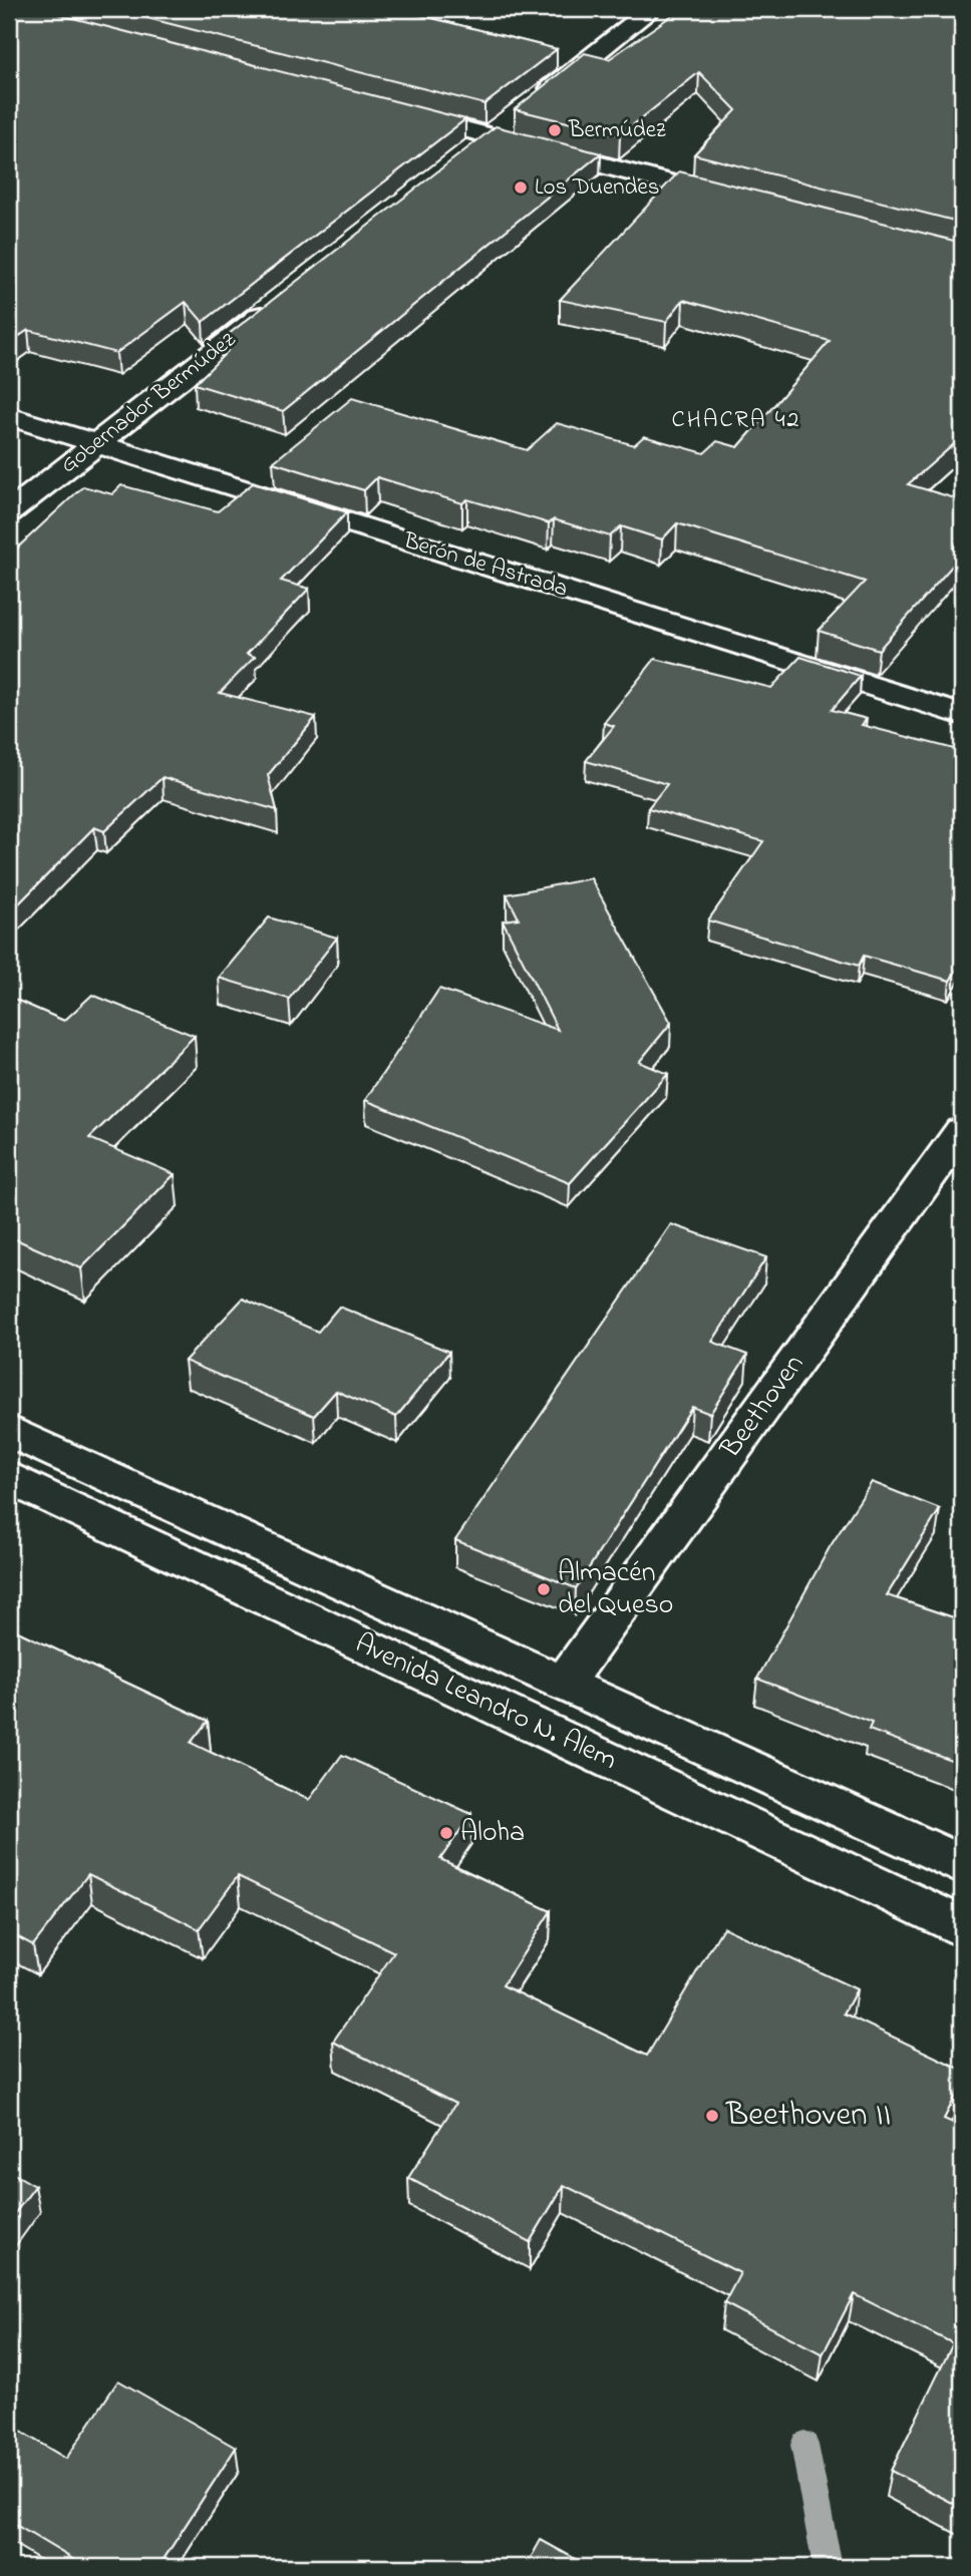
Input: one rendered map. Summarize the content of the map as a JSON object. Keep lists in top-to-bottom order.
{
  "streets": {
    "street": [
      "Gobernador Bermúdez",
      "Berón de Astrada",
      "Beethoven",
      "Avenida Leandro N. Alem"
    ]
  },
  "crossings": [
    ["Gobernador Bermúdez", "Berón de Astrada"],
    ["Beethoven", "Avenida Leandro N. Alem"]
  ],
  "districts": ["CHACRA 42"],
  "places": [
    "Bermúdez",
    "Los Duendes",
    "Almacén del Queso",
    "Aloha",
    "Beethoven II"
  ]
}
